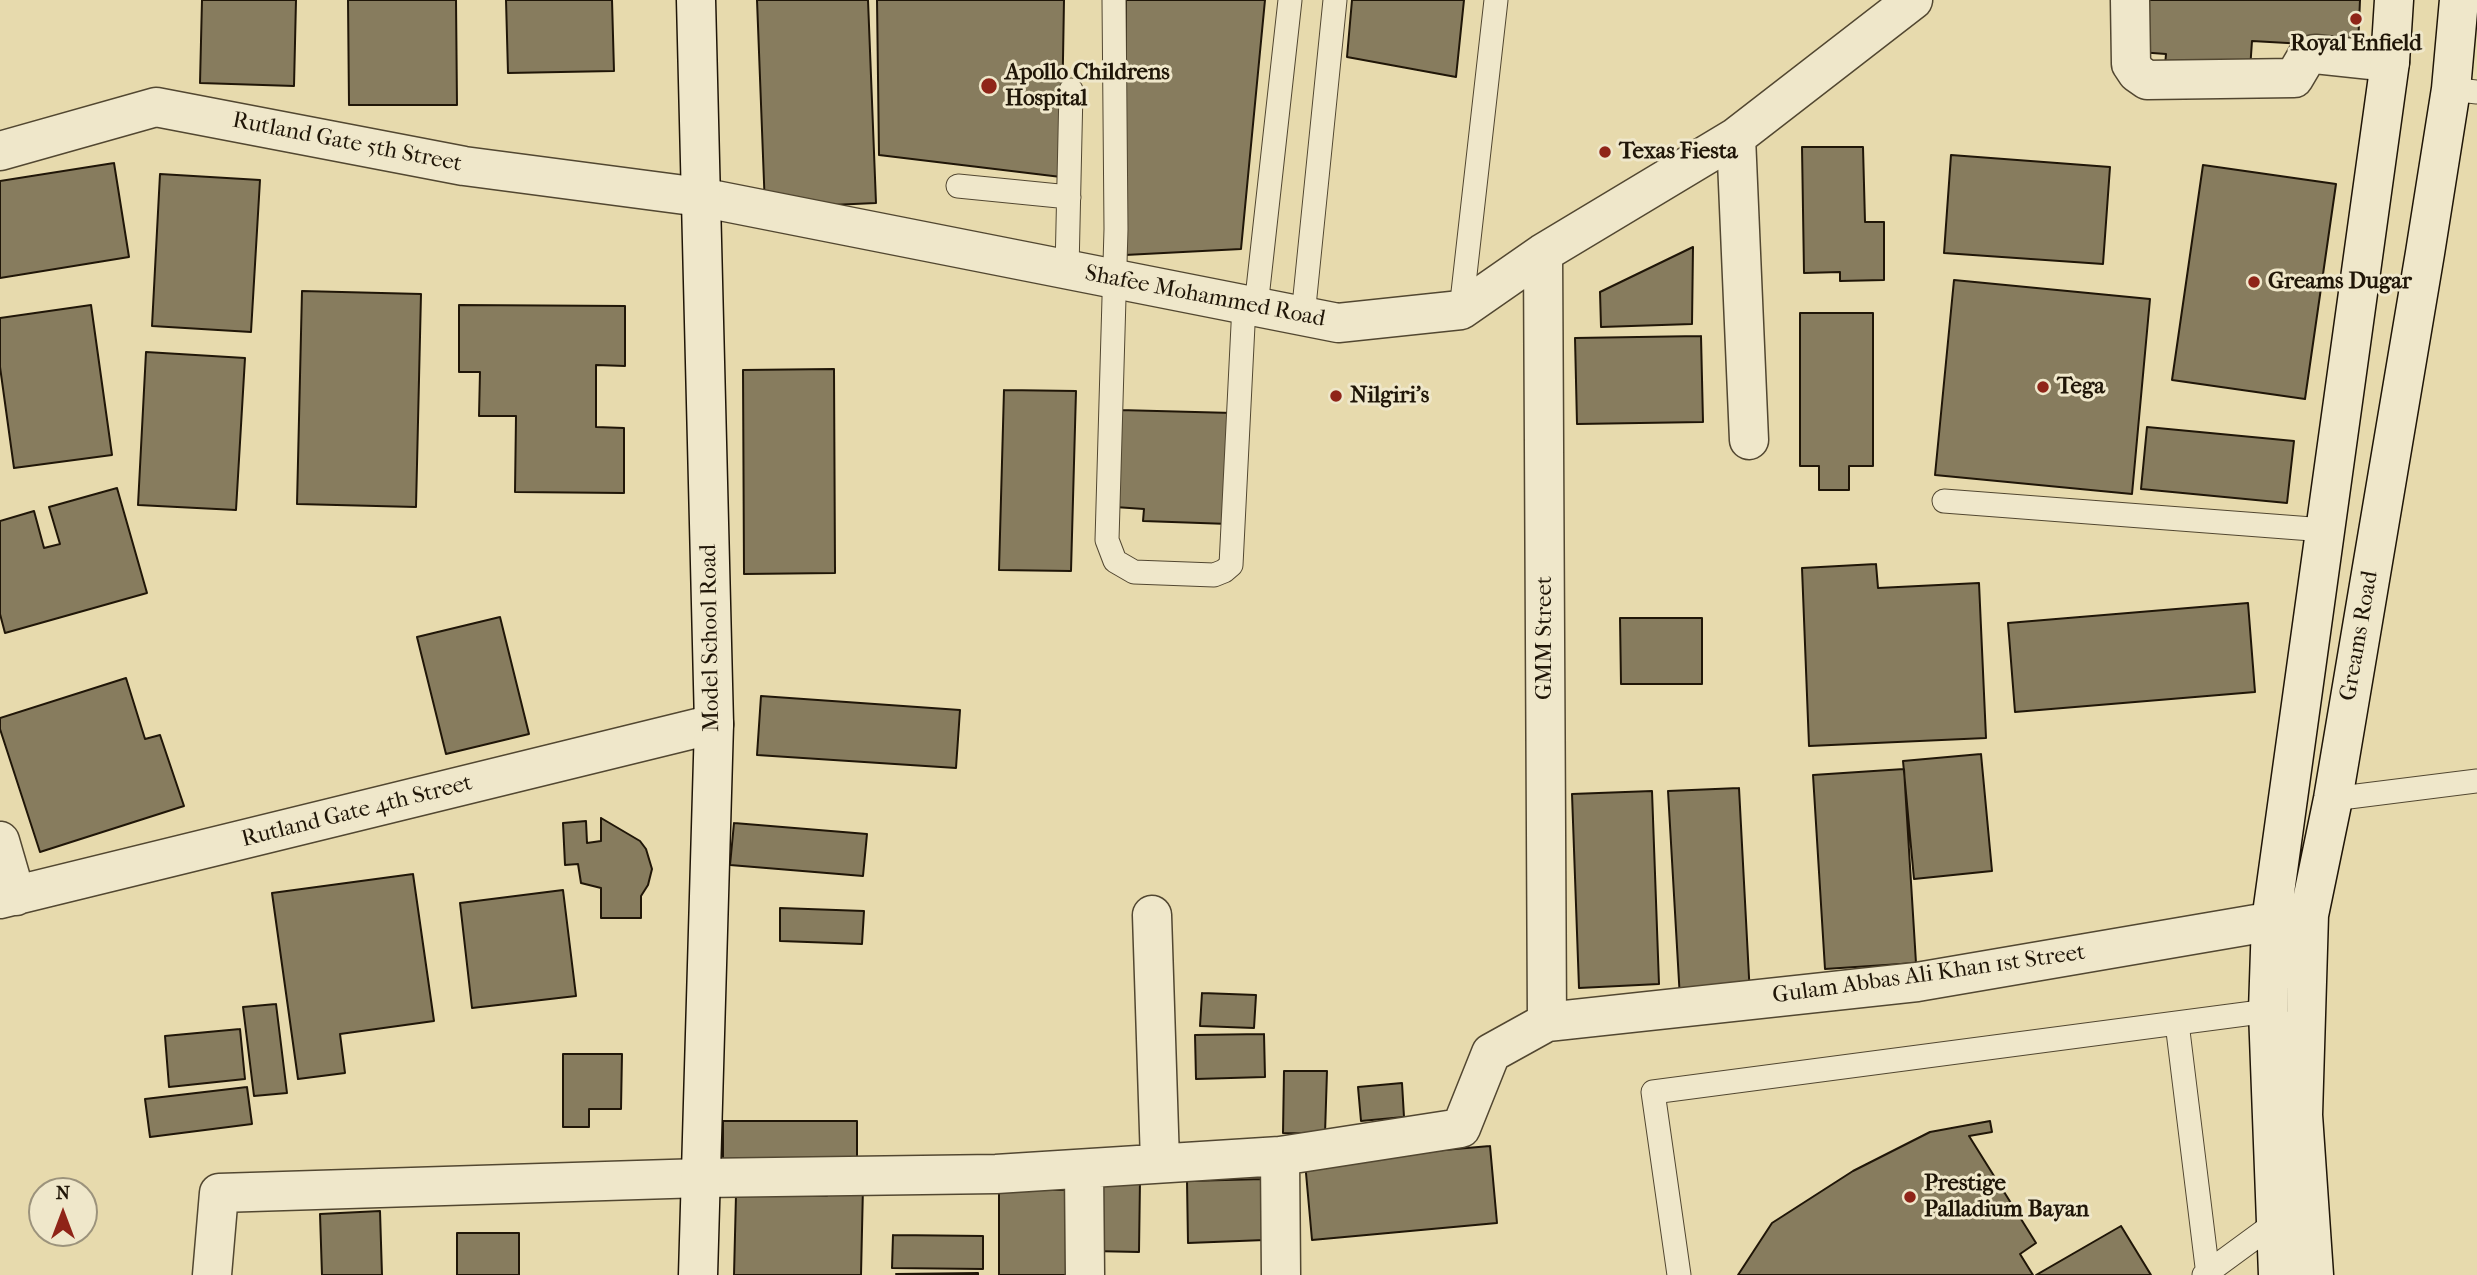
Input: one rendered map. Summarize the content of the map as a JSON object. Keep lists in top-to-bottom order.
{
  "streets": {
    "street": [
      "Rutland Gate 5th Street",
      "Shafee Mohammed Road",
      "Greams Road",
      "Model School Road",
      "GMM Street",
      "Rutland Gate 4th Street",
      "Gulam Abbas Ali Khan 1st Street"
    ]
  },
  "crossings": [
    ["Rutland Gate 5th Street", "Shafee Mohammed Road"],
    ["Rutland Gate 5th Street", "Model School Road"],
    ["Shafee Mohammed Road", "Model School Road"],
    ["Shafee Mohammed Road", "GMM Street"],
    ["Greams Road", "Gulam Abbas Ali Khan 1st Street"],
    ["Model School Road", "Rutland Gate 4th Street"],
    ["GMM Street", "Gulam Abbas Ali Khan 1st Street"]
  ],
  "places": [
    "Royal Enfield",
    "Apollo Childrens Hospital",
    "Texas Fiesta",
    "Greams Dugar",
    "Tega",
    "Nilgiri's",
    "Prestige Palladium Bayan"
  ],
  "north": "top"
}
